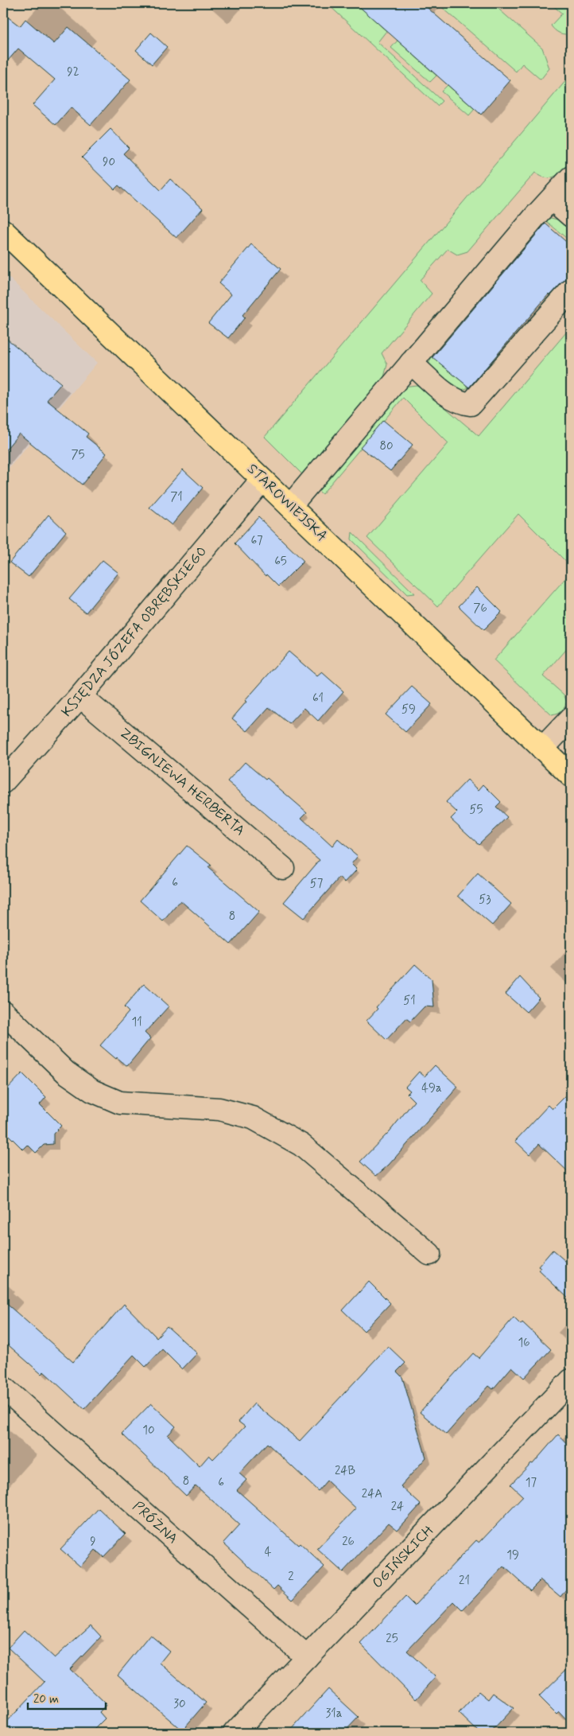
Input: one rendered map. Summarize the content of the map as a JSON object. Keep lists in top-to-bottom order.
{
  "streets": {
    "main road": ["STAROWIEJSKA"],
    "street": [
      "KSIĘDZA JÓZEFA OBRĘBSKIEGO",
      "ZBIGNIEWA HERBERTA",
      "PRÓŻNA",
      "OGIŃSKICH"
    ]
  },
  "crossings": [
    ["STAROWIEJSKA", "KSIĘDZA JÓZEFA OBRĘBSKIEGO"],
    ["KSIĘDZA JÓZEFA OBRĘBSKIEGO", "ZBIGNIEWA HERBERTA"],
    ["PRÓŻNA", "OGIŃSKICH"]
  ],
  "house_numbers": [
    "92",
    "90",
    "80",
    "75",
    "71",
    "67",
    "65",
    "76",
    "61",
    "59",
    "55",
    "6",
    "57",
    "53",
    "8",
    "51",
    "11",
    "49a",
    "16",
    "10",
    "24B",
    "8",
    "6",
    "17",
    "24A",
    "24",
    "9",
    "26",
    "4",
    "19",
    "2",
    "21",
    "25",
    "30",
    "31a"
  ],
  "scale_bar": "20 m"
}
